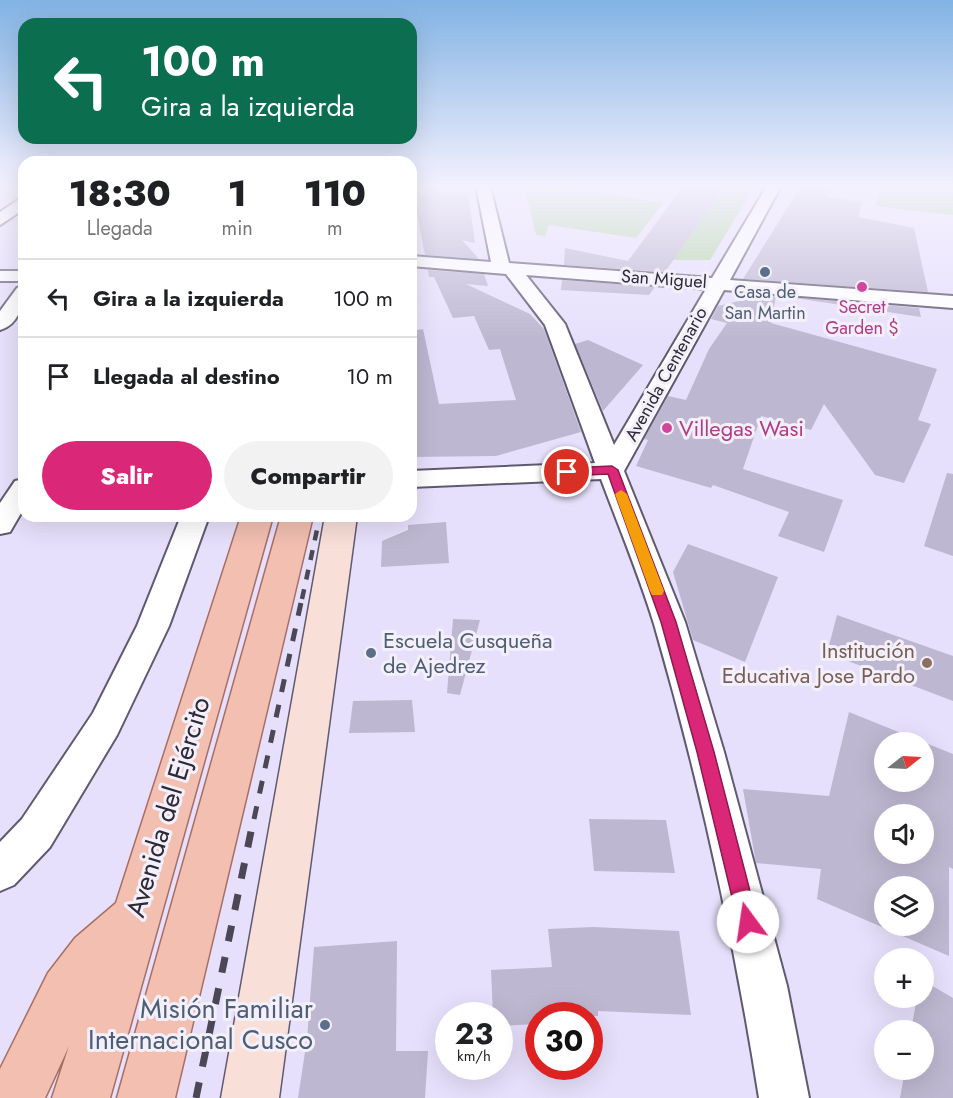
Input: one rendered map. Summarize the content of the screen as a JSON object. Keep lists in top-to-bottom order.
{
  "streets": {
    "main road": ["Avenida del Ejército"],
    "street": ["San Miguel", "Avenida Centenario"]
  },
  "crossings": [
    ["San Miguel", "Avenida Centenario"]
  ],
  "places": [
    "Casa de San Martin",
    "Secret Garden $",
    "Villegas Wasi",
    "Escuela Cusqueña de Ajedrez",
    "Institución Educativa Jose Pardo",
    "Misión Familiar Internacional Cusco"
  ],
  "north": "right",
  "page": {
    "turn": ["100 m", "Gira a la izquierda"],
    "eta": [
      "18:30",
      "Llegada",
      "1",
      "min",
      "110",
      "m"
    ],
    "list": [
      {
        "name": "Gira a la izquierda",
        "value": "100 m"
      },
      {
        "name": "Llegada al destino",
        "value": "10 m"
      }
    ],
    "buttons": ["Salir", "Compartir"],
    "map_buttons": ["+", "−"],
    "speed": "23 km/h",
    "limit": "30"
  }
}
